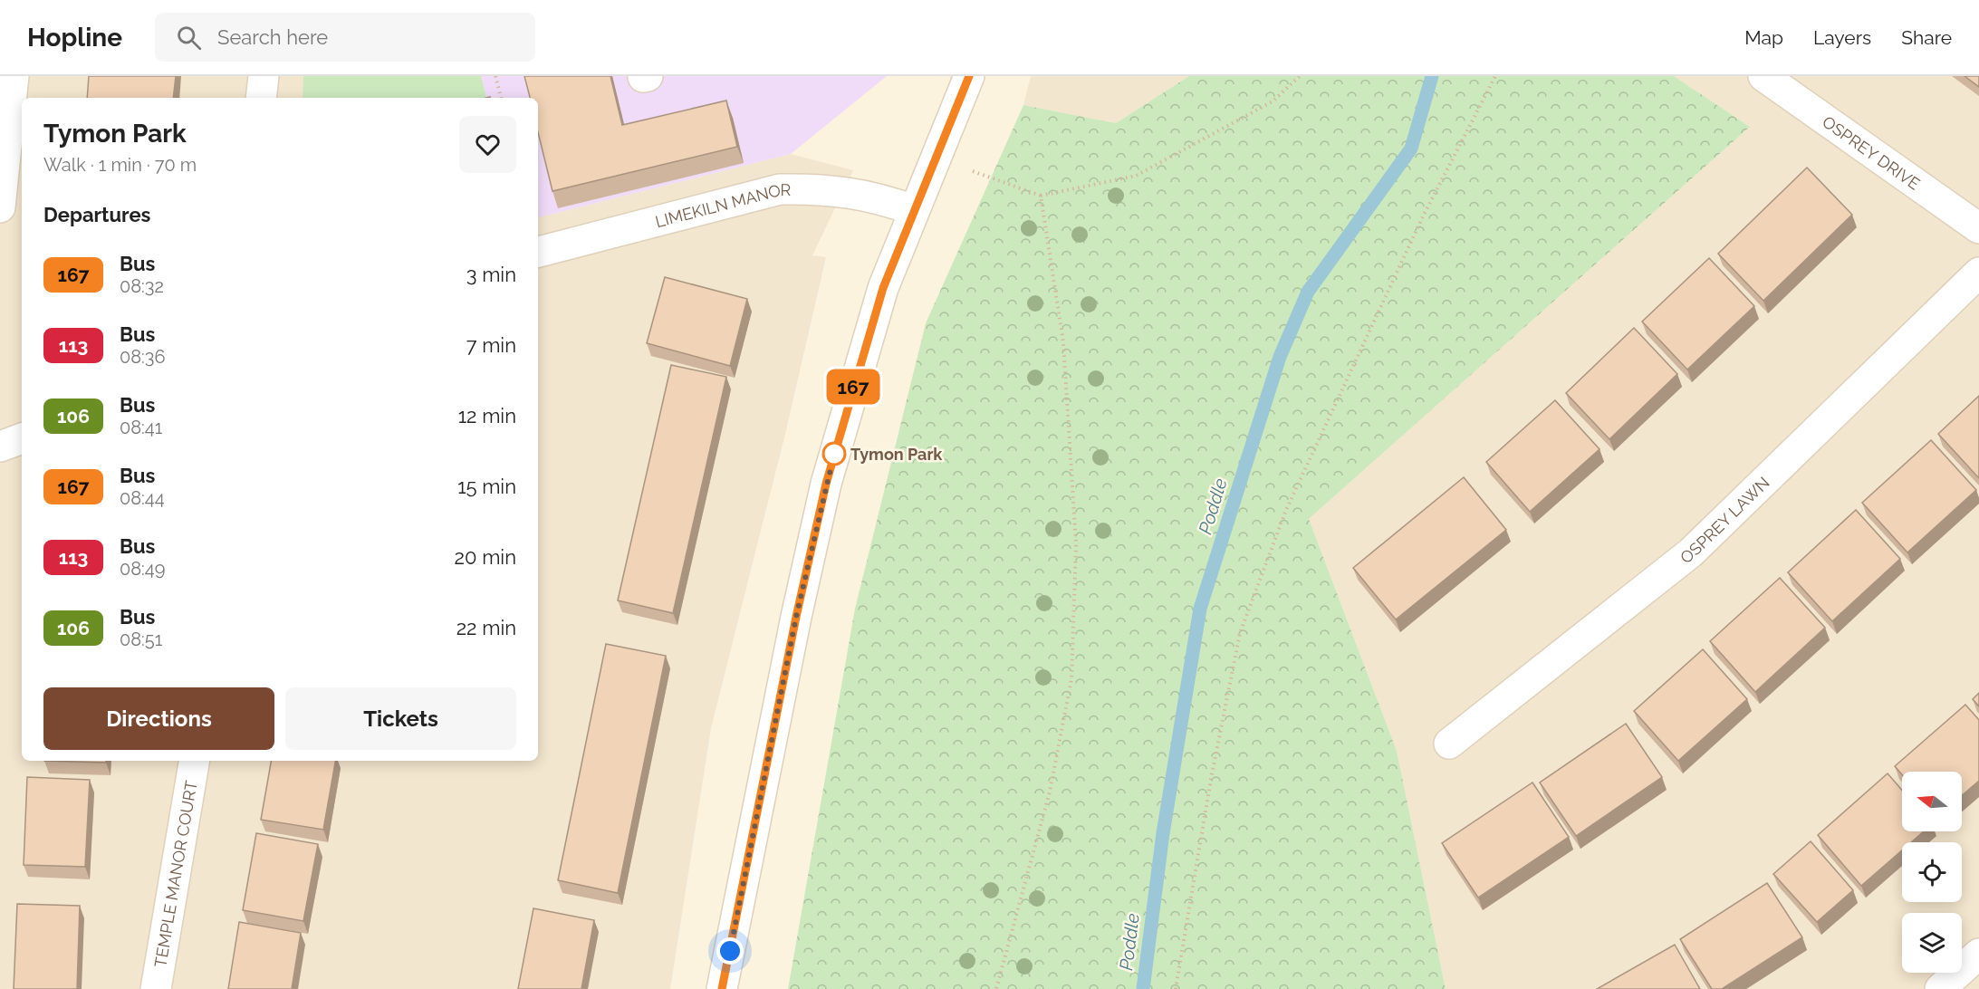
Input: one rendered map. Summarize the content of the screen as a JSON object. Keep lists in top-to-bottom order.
{
  "streets": {
    "street": [
      "OSPREY DRIVE",
      "LIMEKILN MANOR",
      "OSPREY LAWN",
      "TEMPLE MANOR COURT"
    ]
  },
  "water": ["Poddle"],
  "places": ["Tymon Park"],
  "lines": ["bus line 167"],
  "north": "left",
  "page": {
    "header": "Hopline",
    "search": "Search here",
    "nav": ["Map", "Layers", "Share"],
    "on_map": "167",
    "heading": [
      ["Tymon Park", "Walk · 1 min · 70 m"],
      "Departures"
    ],
    "list": [
      {
        "mark": "167",
        "name": "Bus",
        "note": "08:32",
        "value": "3 min"
      },
      {
        "mark": "113",
        "name": "Bus",
        "note": "08:36",
        "value": "7 min"
      },
      {
        "mark": "106",
        "name": "Bus",
        "note": "08:41",
        "value": "12 min"
      },
      {
        "mark": "167",
        "name": "Bus",
        "note": "08:44",
        "value": "15 min"
      },
      {
        "mark": "113",
        "name": "Bus",
        "note": "08:49",
        "value": "20 min"
      },
      {
        "mark": "106",
        "name": "Bus",
        "note": "08:51",
        "value": "22 min"
      }
    ],
    "buttons": ["Directions", "Tickets"]
  }
}
